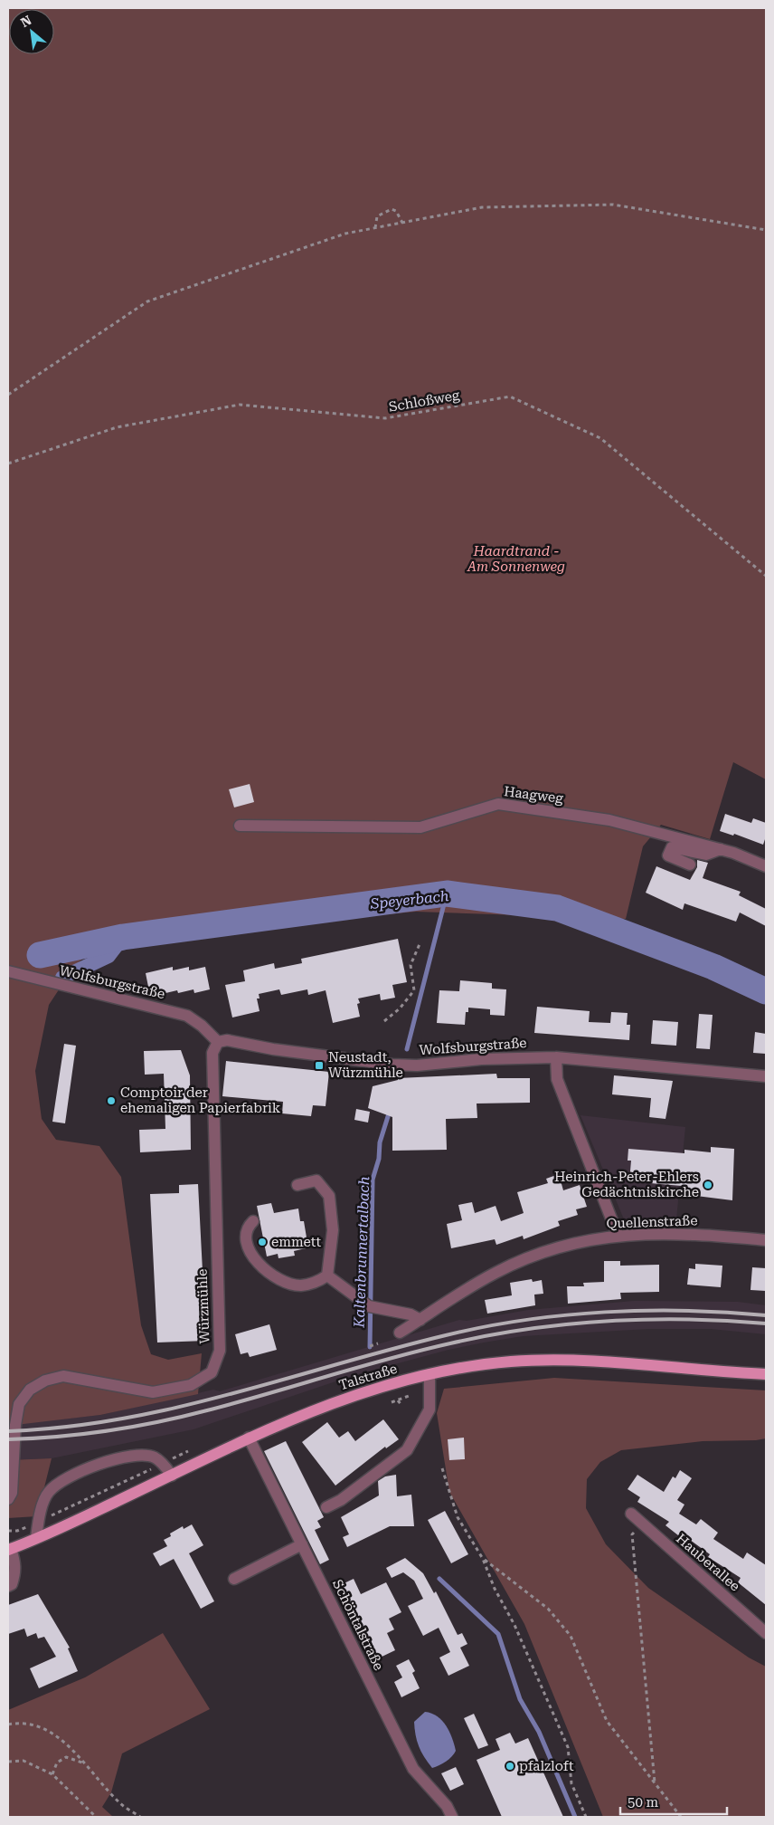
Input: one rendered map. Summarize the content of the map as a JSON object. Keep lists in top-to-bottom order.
{
  "streets": {
    "main road": ["Talstraße"],
    "street": [
      "Haagweg",
      "Wolfsburgstraße",
      "Quellenstraße",
      "Würzmühle",
      "Hauberallee",
      "Schöntalstraße"
    ],
    "path": ["Schloßweg"]
  },
  "crossings": [
    ["Wolfsburgstraße", "Würzmühle"],
    ["Talstraße", "Schöntalstraße"]
  ],
  "water": ["Speyerbach", "Kaltenbrunnertalbach"],
  "parks": ["Haardtrand - Am Sonnenweg"],
  "places": {
    "transit": ["Neustadt, Würzmühle"],
    "other": [
      "Comptoir der ehemaligen Papierfabrik",
      "Heinrich-Peter-Ehlers Gedächtniskirche",
      "emmett",
      "pfalzloft"
    ]
  },
  "scale_bar": "50 m",
  "north": "top left"
}
